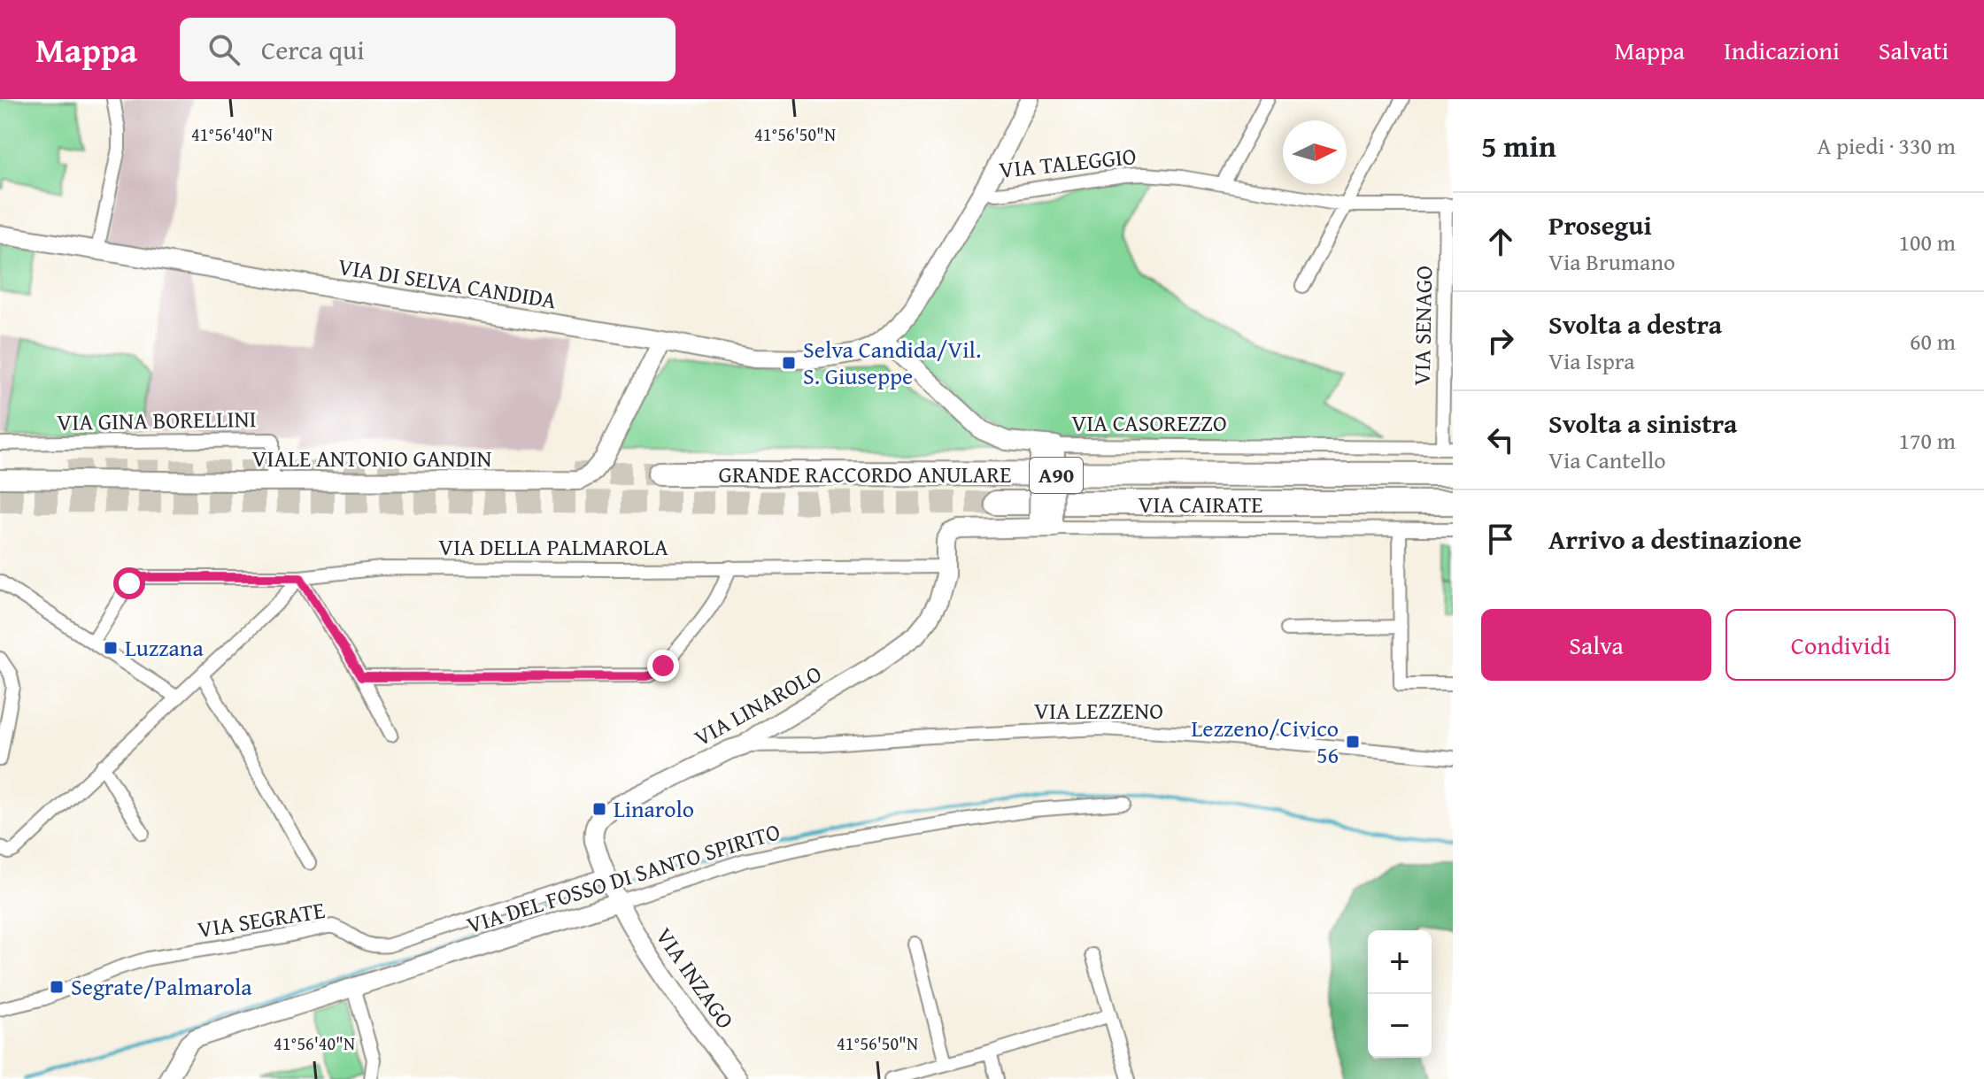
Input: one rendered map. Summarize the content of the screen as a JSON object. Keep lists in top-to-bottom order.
{
  "streets": {
    "highway": ["GRANDE RACCORDO ANULARE", "A90"],
    "street": [
      "VIA TALEGGIO",
      "VIA DI SELVA CANDIDA",
      "VIA SENAGO",
      "VIA GINA BORELLINI",
      "VIA CASOREZZO",
      "VIALE ANTONIO GANDIN",
      "VIA CAIRATE",
      "VIA DELLA PALMAROLA",
      "VIA LINAROLO",
      "VIA LEZZENO",
      "VIA DEL FOSSO DI SANTO SPIRITO",
      "VIA SEGRATE",
      "VIA INZAGO"
    ]
  },
  "crossings": [
    ["VIA TALEGGIO", "VIA SENAGO"],
    ["VIA DI SELVA CANDIDA", "VIA CASOREZZO"],
    ["VIA DI SELVA CANDIDA", "VIALE ANTONIO GANDIN"],
    ["VIA SENAGO", "VIA CASOREZZO"],
    ["VIA GINA BORELLINI", "VIALE ANTONIO GANDIN"],
    ["VIA CAIRATE", "VIA LINAROLO"],
    ["VIA DELLA PALMAROLA", "VIA LINAROLO"],
    ["VIA LINAROLO", "VIA LEZZENO"],
    ["VIA LINAROLO", "VIA DEL FOSSO DI SANTO SPIRITO"],
    ["VIA LINAROLO", "VIA SEGRATE"],
    ["VIA LINAROLO", "VIA INZAGO"],
    ["VIA DEL FOSSO DI SANTO SPIRITO", "VIA INZAGO"]
  ],
  "places": {
    "transit": [
      "Selva Candida/Vil. S. Giuseppe",
      "Luzzana",
      "Lezzeno/Civico 56",
      "Linarolo",
      "Segrate/Palmarola"
    ]
  },
  "north": "right",
  "page": {
    "header": "Mappa",
    "search": "Cerca qui",
    "nav": ["Mappa", "Indicazioni", "Salvati"],
    "heading": ["5 min", "A piedi · 330 m"],
    "list": [
      ["Prosegui", "Via Brumano", "100 m"],
      ["Svolta a destra", "Via Ispra", "60 m"],
      ["Svolta a sinistra", "Via Cantello", "170 m"],
      "Arrivo a destinazione"
    ],
    "buttons": ["Salva", "Condividi"],
    "map_buttons": ["+", "−"]
  },
  "coordinates": ["41°56'40\"N", "41°56'50\"N"]
}
